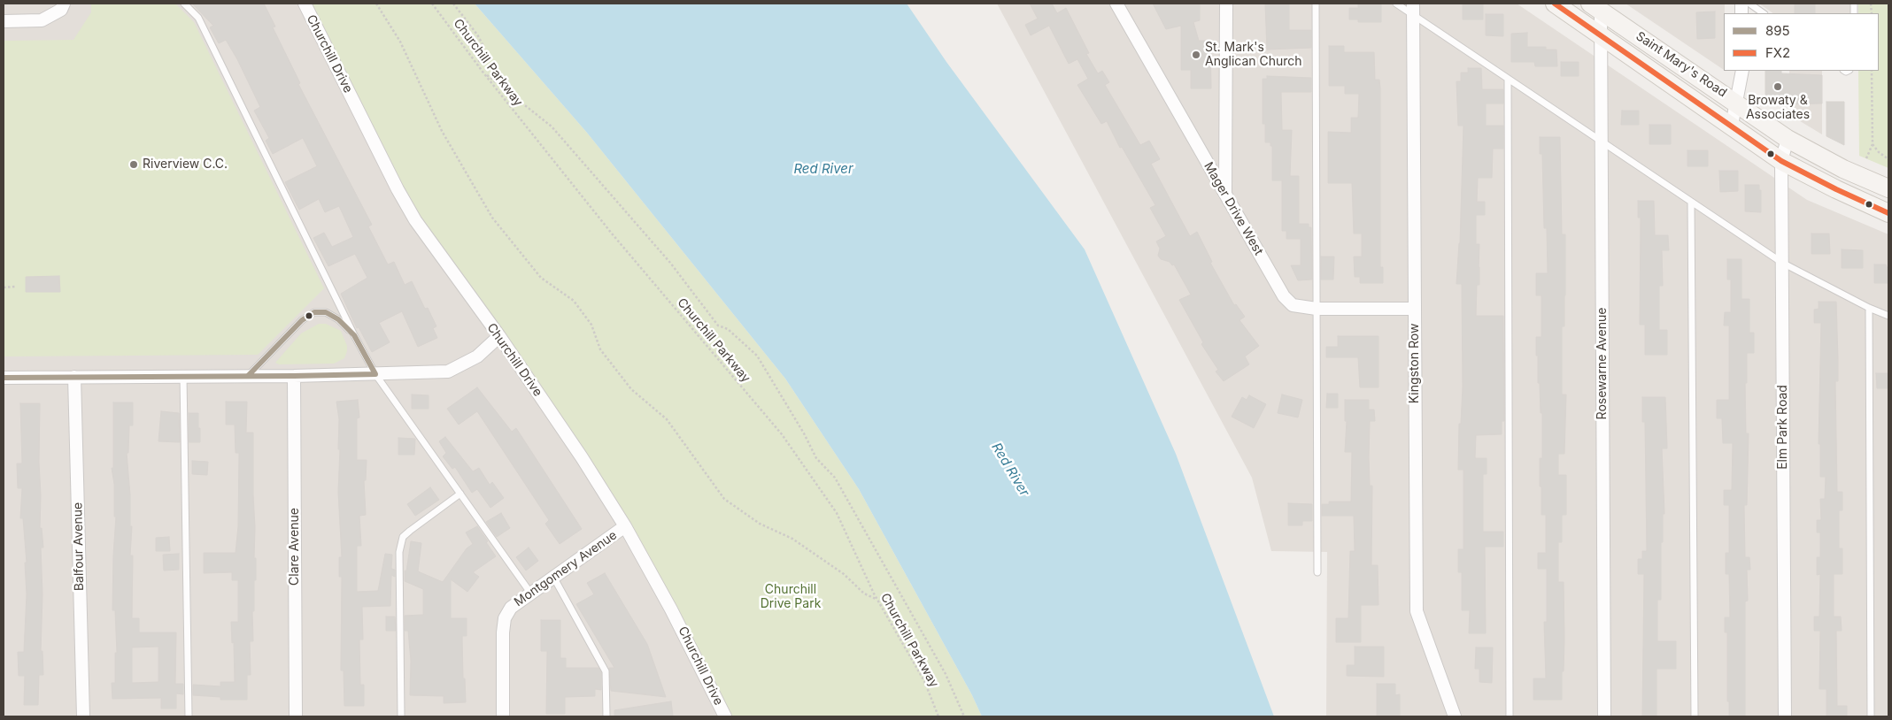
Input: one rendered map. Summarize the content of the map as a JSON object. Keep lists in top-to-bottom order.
{
  "streets": {
    "main road": ["Saint Mary's Road"],
    "street": [
      "Churchill Drive",
      "Mager Drive West",
      "Kingston Row",
      "Rosewarne Avenue",
      "Elm Park Road",
      "Balfour Avenue",
      "Clare Avenue",
      "Montgomery Avenue"
    ],
    "path": ["Churchill Parkway"]
  },
  "crossings": [
    ["Churchill Drive", "Montgomery Avenue"],
    ["Saint Mary's Road", "Rosewarne Avenue"],
    ["Saint Mary's Road", "Elm Park Road"],
    ["Mager Drive West", "Kingston Row"]
  ],
  "water": ["Red River"],
  "parks": ["Churchill Drive Park"],
  "places": ["St. Mark's Anglican Church", "Browaty & Associates", "Riverview C.C."],
  "lines": ["transit line FX2", "transit line 895"],
  "legend": ["895", "FX2"]
}
